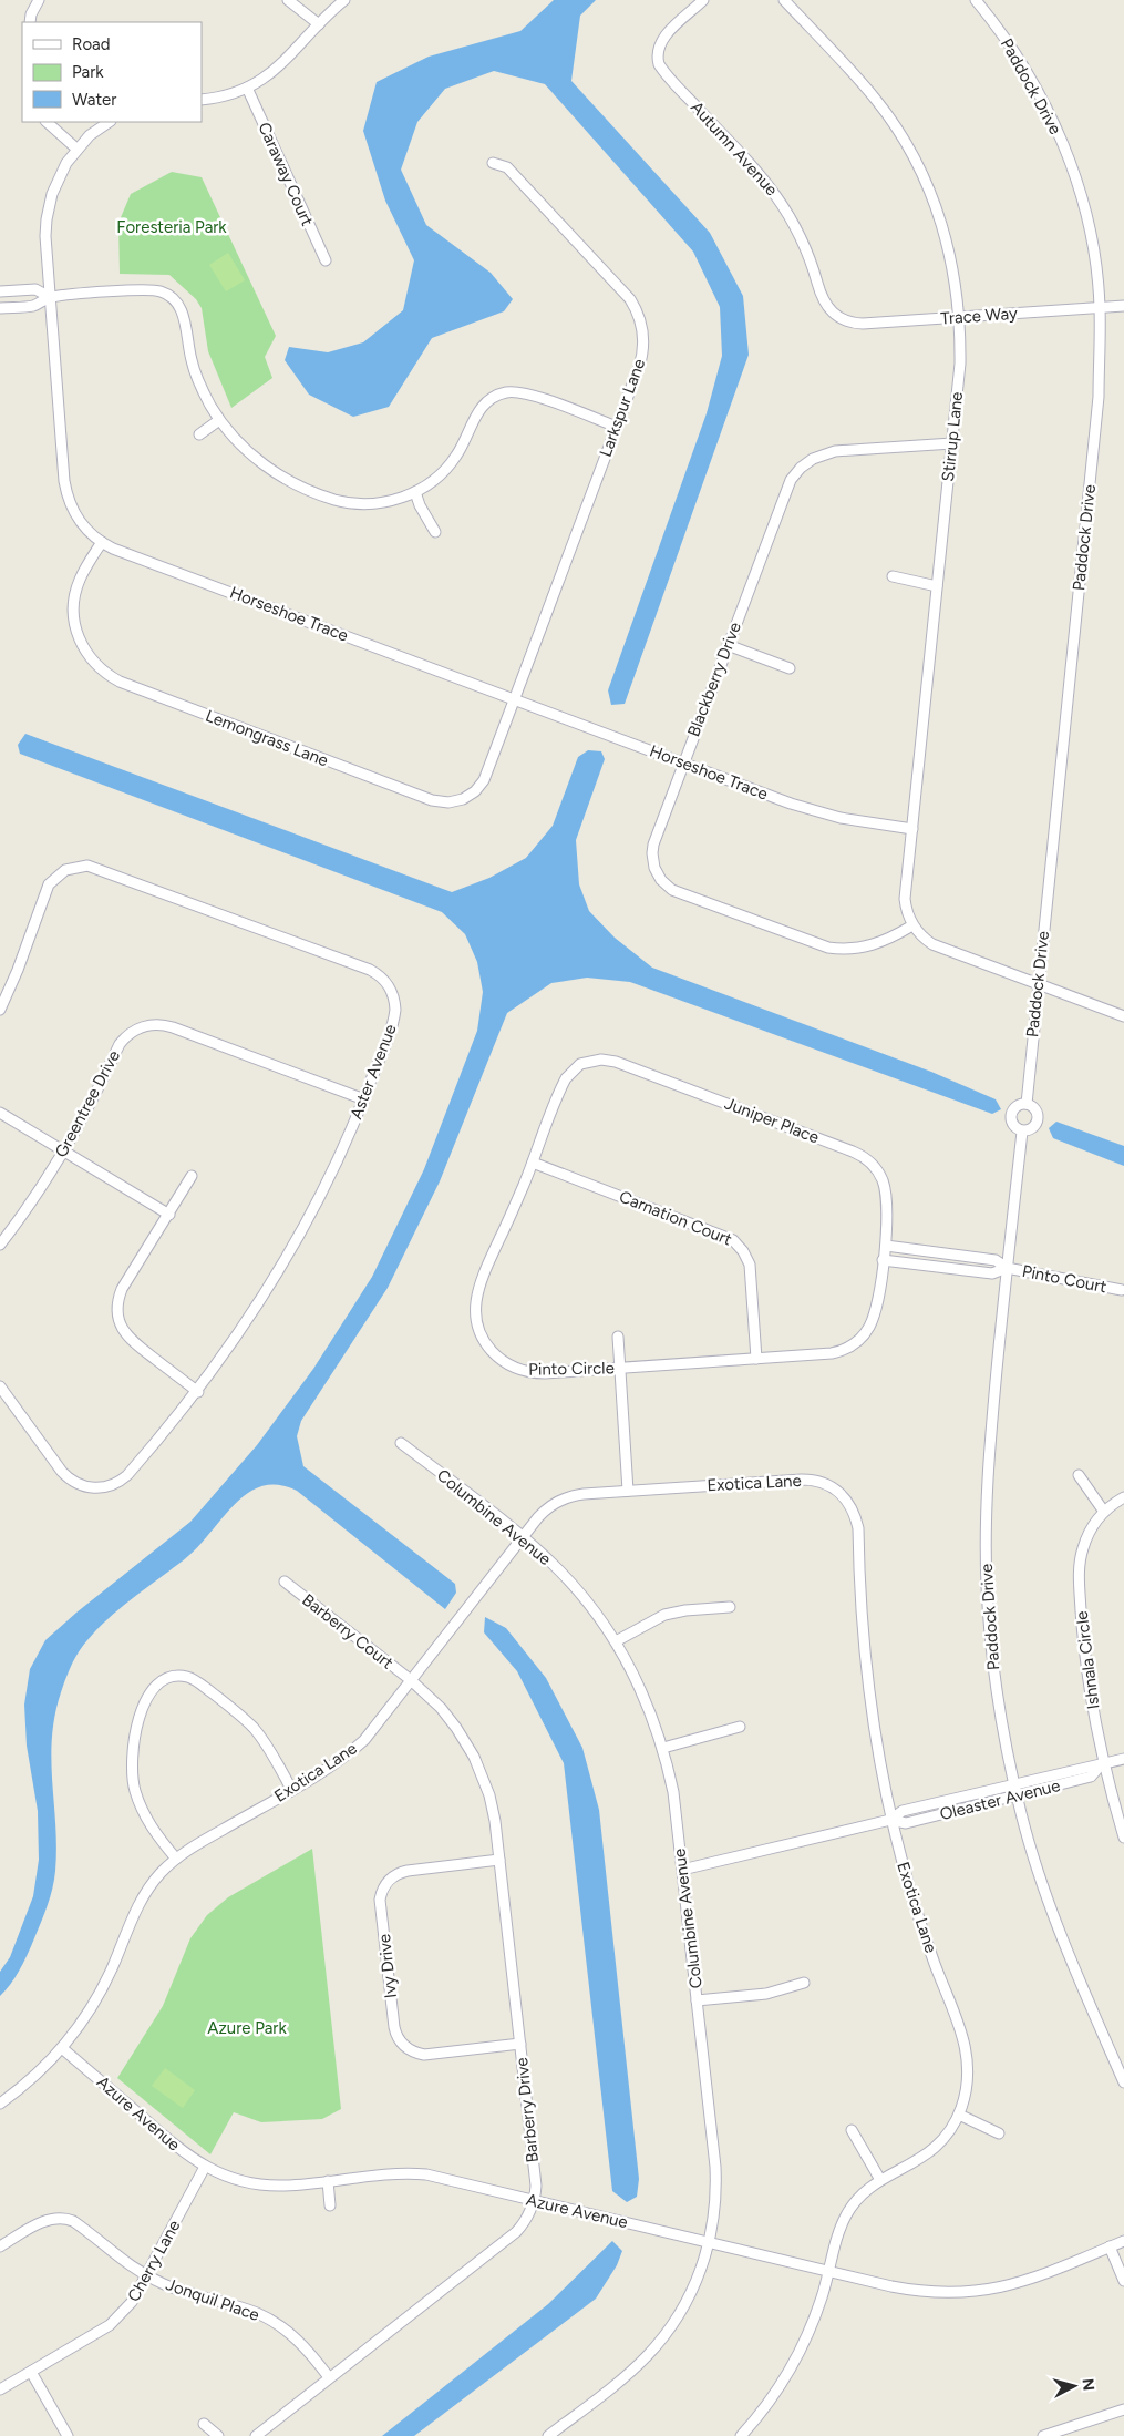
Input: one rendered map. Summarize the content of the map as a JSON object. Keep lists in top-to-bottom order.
{
  "streets": {
    "street": [
      "Paddock Drive",
      "Autumn Avenue",
      "Caraway Court",
      "Trace Way",
      "Larkspur Lane",
      "Stirrup Lane",
      "Horseshoe Trace",
      "Blackberry Drive",
      "Lemongrass Lane",
      "Aster Avenue",
      "Greentree Drive",
      "Juniper Place",
      "Carnation Court",
      "Pinto Court",
      "Pinto Circle",
      "Exotica Lane",
      "Columbine Avenue",
      "Barberry Court",
      "Ishnala Circle",
      "Oleaster Avenue",
      "Ivy Drive",
      "Barberry Drive",
      "Azure Avenue",
      "Cherry Lane",
      "Jonquil Place"
    ]
  },
  "crossings": [
    ["Paddock Drive", "Trace Way"],
    ["Paddock Drive", "Pinto Court"],
    ["Paddock Drive", "Oleaster Avenue"],
    ["Autumn Avenue", "Trace Way"],
    ["Trace Way", "Stirrup Lane"],
    ["Larkspur Lane", "Horseshoe Trace"],
    ["Larkspur Lane", "Lemongrass Lane"],
    ["Stirrup Lane", "Horseshoe Trace"],
    ["Stirrup Lane", "Blackberry Drive"],
    ["Horseshoe Trace", "Blackberry Drive"],
    ["Horseshoe Trace", "Lemongrass Lane"],
    ["Aster Avenue", "Greentree Drive"],
    ["Juniper Place", "Pinto Circle"],
    ["Carnation Court", "Pinto Circle"],
    ["Exotica Lane", "Columbine Avenue"],
    ["Exotica Lane", "Barberry Court"],
    ["Exotica Lane", "Oleaster Avenue"],
    ["Exotica Lane", "Barberry Drive"],
    ["Exotica Lane", "Azure Avenue"],
    ["Columbine Avenue", "Oleaster Avenue"],
    ["Columbine Avenue", "Azure Avenue"],
    ["Barberry Court", "Barberry Drive"],
    ["Ishnala Circle", "Oleaster Avenue"],
    ["Ivy Drive", "Barberry Drive"],
    ["Barberry Drive", "Azure Avenue"],
    ["Barberry Drive", "Jonquil Place"],
    ["Azure Avenue", "Cherry Lane"],
    ["Cherry Lane", "Jonquil Place"]
  ],
  "parks": ["Foresteria Park", "Azure Park"],
  "legend": ["Road", "Park", "Water"],
  "north": "right"
}
